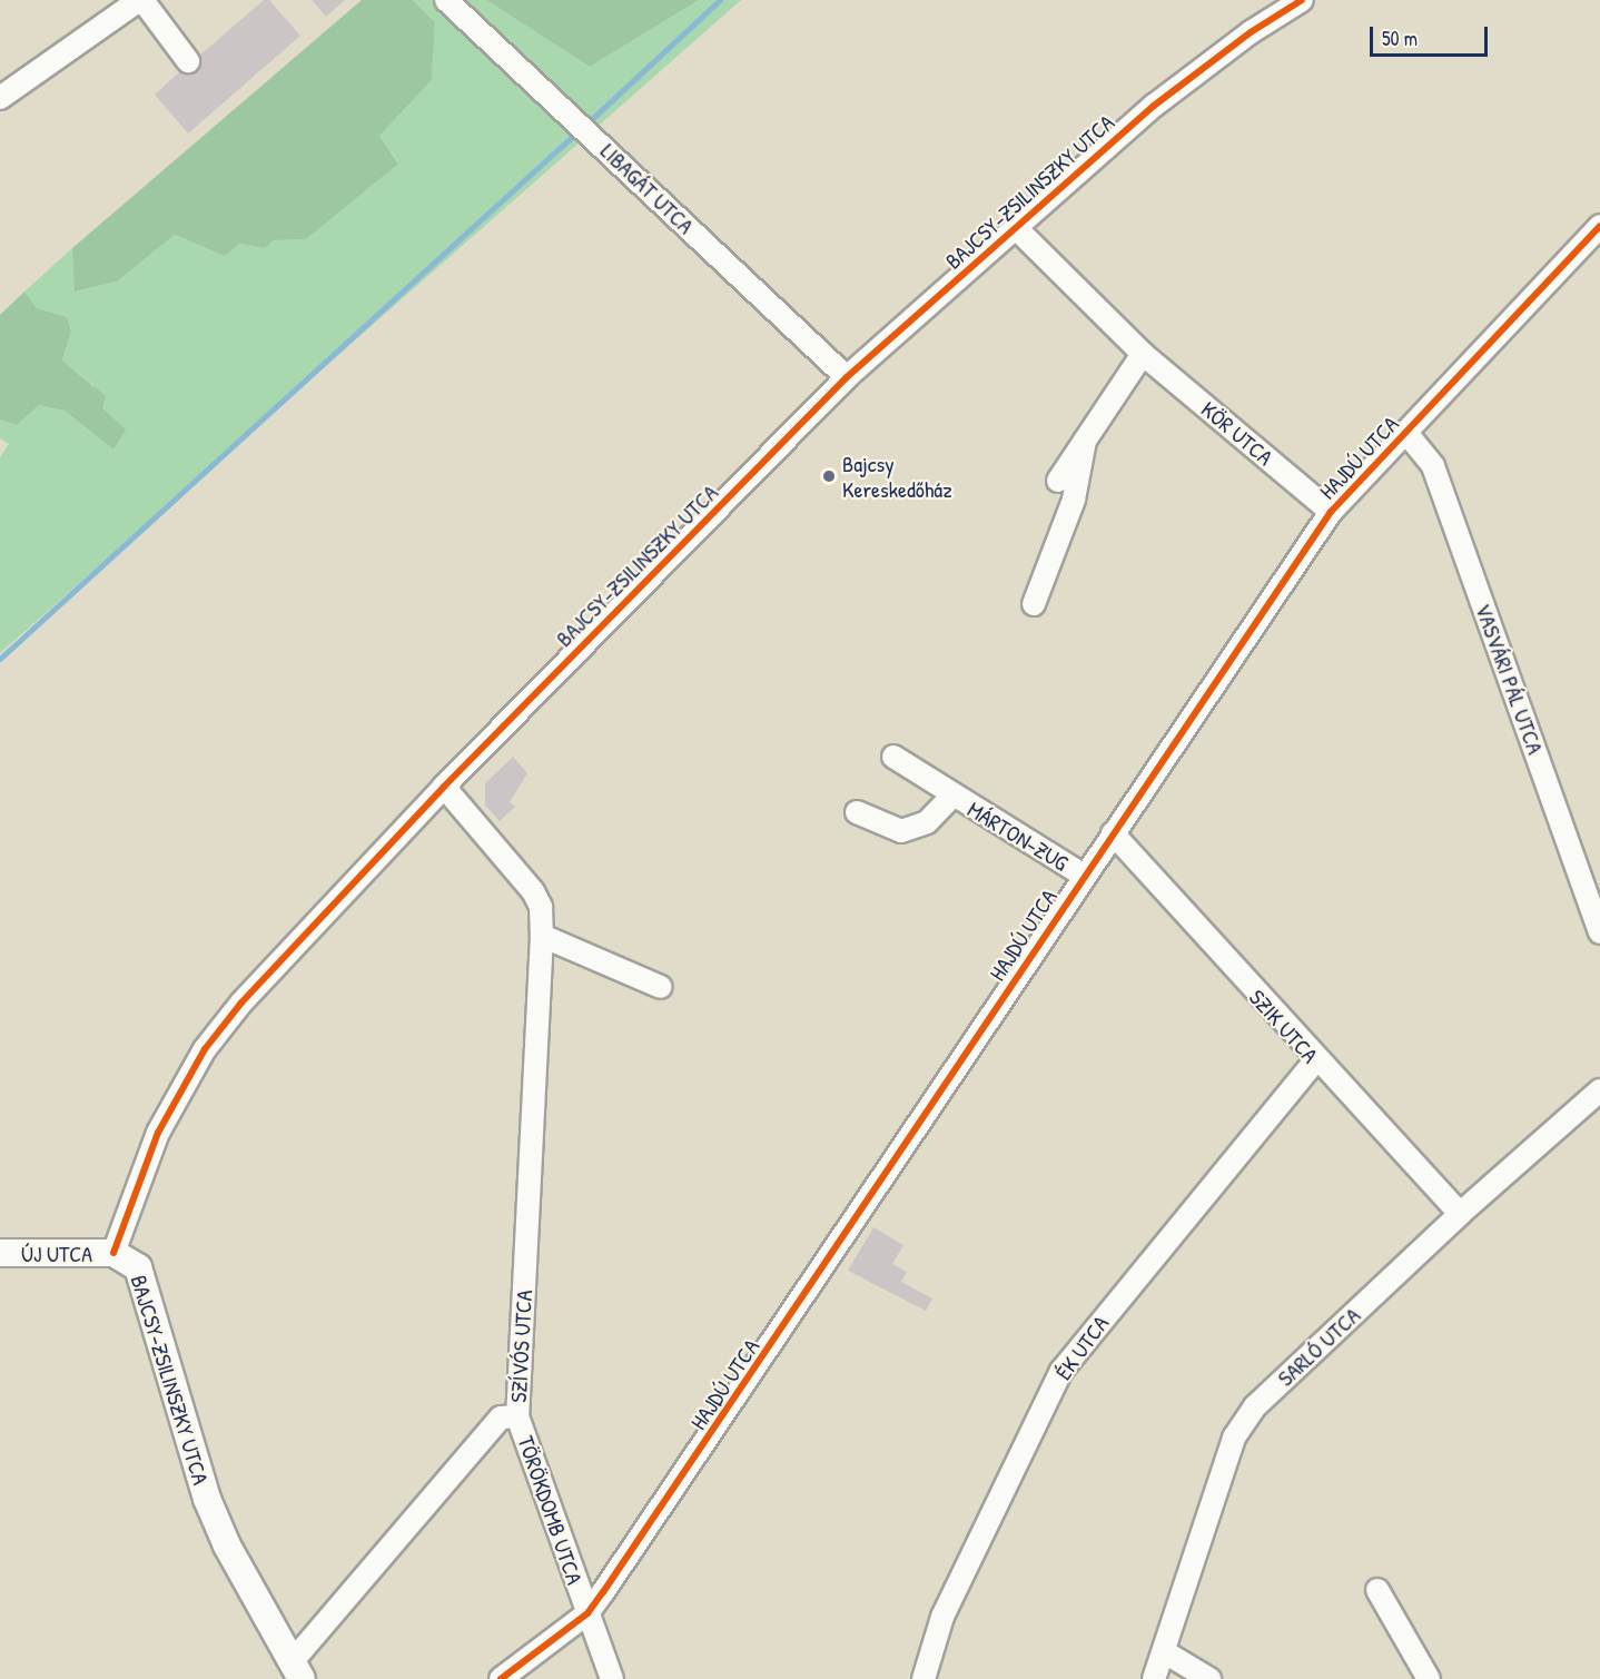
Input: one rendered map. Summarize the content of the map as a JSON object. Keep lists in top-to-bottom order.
{
  "streets": {
    "main road": ["BAJCSY-ZSILINSZKY UTCA", "ÚJ UTCA"],
    "street": [
      "LIBAGÁT UTCA",
      "KÖR UTCA",
      "HAJDÚ UTCA",
      "VASVÁRI PÁL UTCA",
      "MÁRTON-ZUG",
      "SZIK UTCA",
      "SZÍVÓS UTCA",
      "SARLÓ UTCA",
      "ÉK UTCA",
      "TÖRÖKDOMB UTCA"
    ]
  },
  "crossings": [
    ["LIBAGÁT UTCA", "BAJCSY-ZSILINSZKY UTCA"],
    ["BAJCSY-ZSILINSZKY UTCA", "KÖR UTCA"],
    ["BAJCSY-ZSILINSZKY UTCA", "ÚJ UTCA"],
    ["BAJCSY-ZSILINSZKY UTCA", "SZÍVÓS UTCA"],
    ["KÖR UTCA", "HAJDÚ UTCA"],
    ["HAJDÚ UTCA", "VASVÁRI PÁL UTCA"],
    ["HAJDÚ UTCA", "MÁRTON-ZUG"],
    ["HAJDÚ UTCA", "SZIK UTCA"],
    ["HAJDÚ UTCA", "TÖRÖKDOMB UTCA"],
    ["SZIK UTCA", "SARLÓ UTCA"],
    ["SZIK UTCA", "ÉK UTCA"],
    ["SZÍVÓS UTCA", "TÖRÖKDOMB UTCA"]
  ],
  "places": ["Bajcsy Kereskedőház"],
  "scale_bar": "50 m"
}
